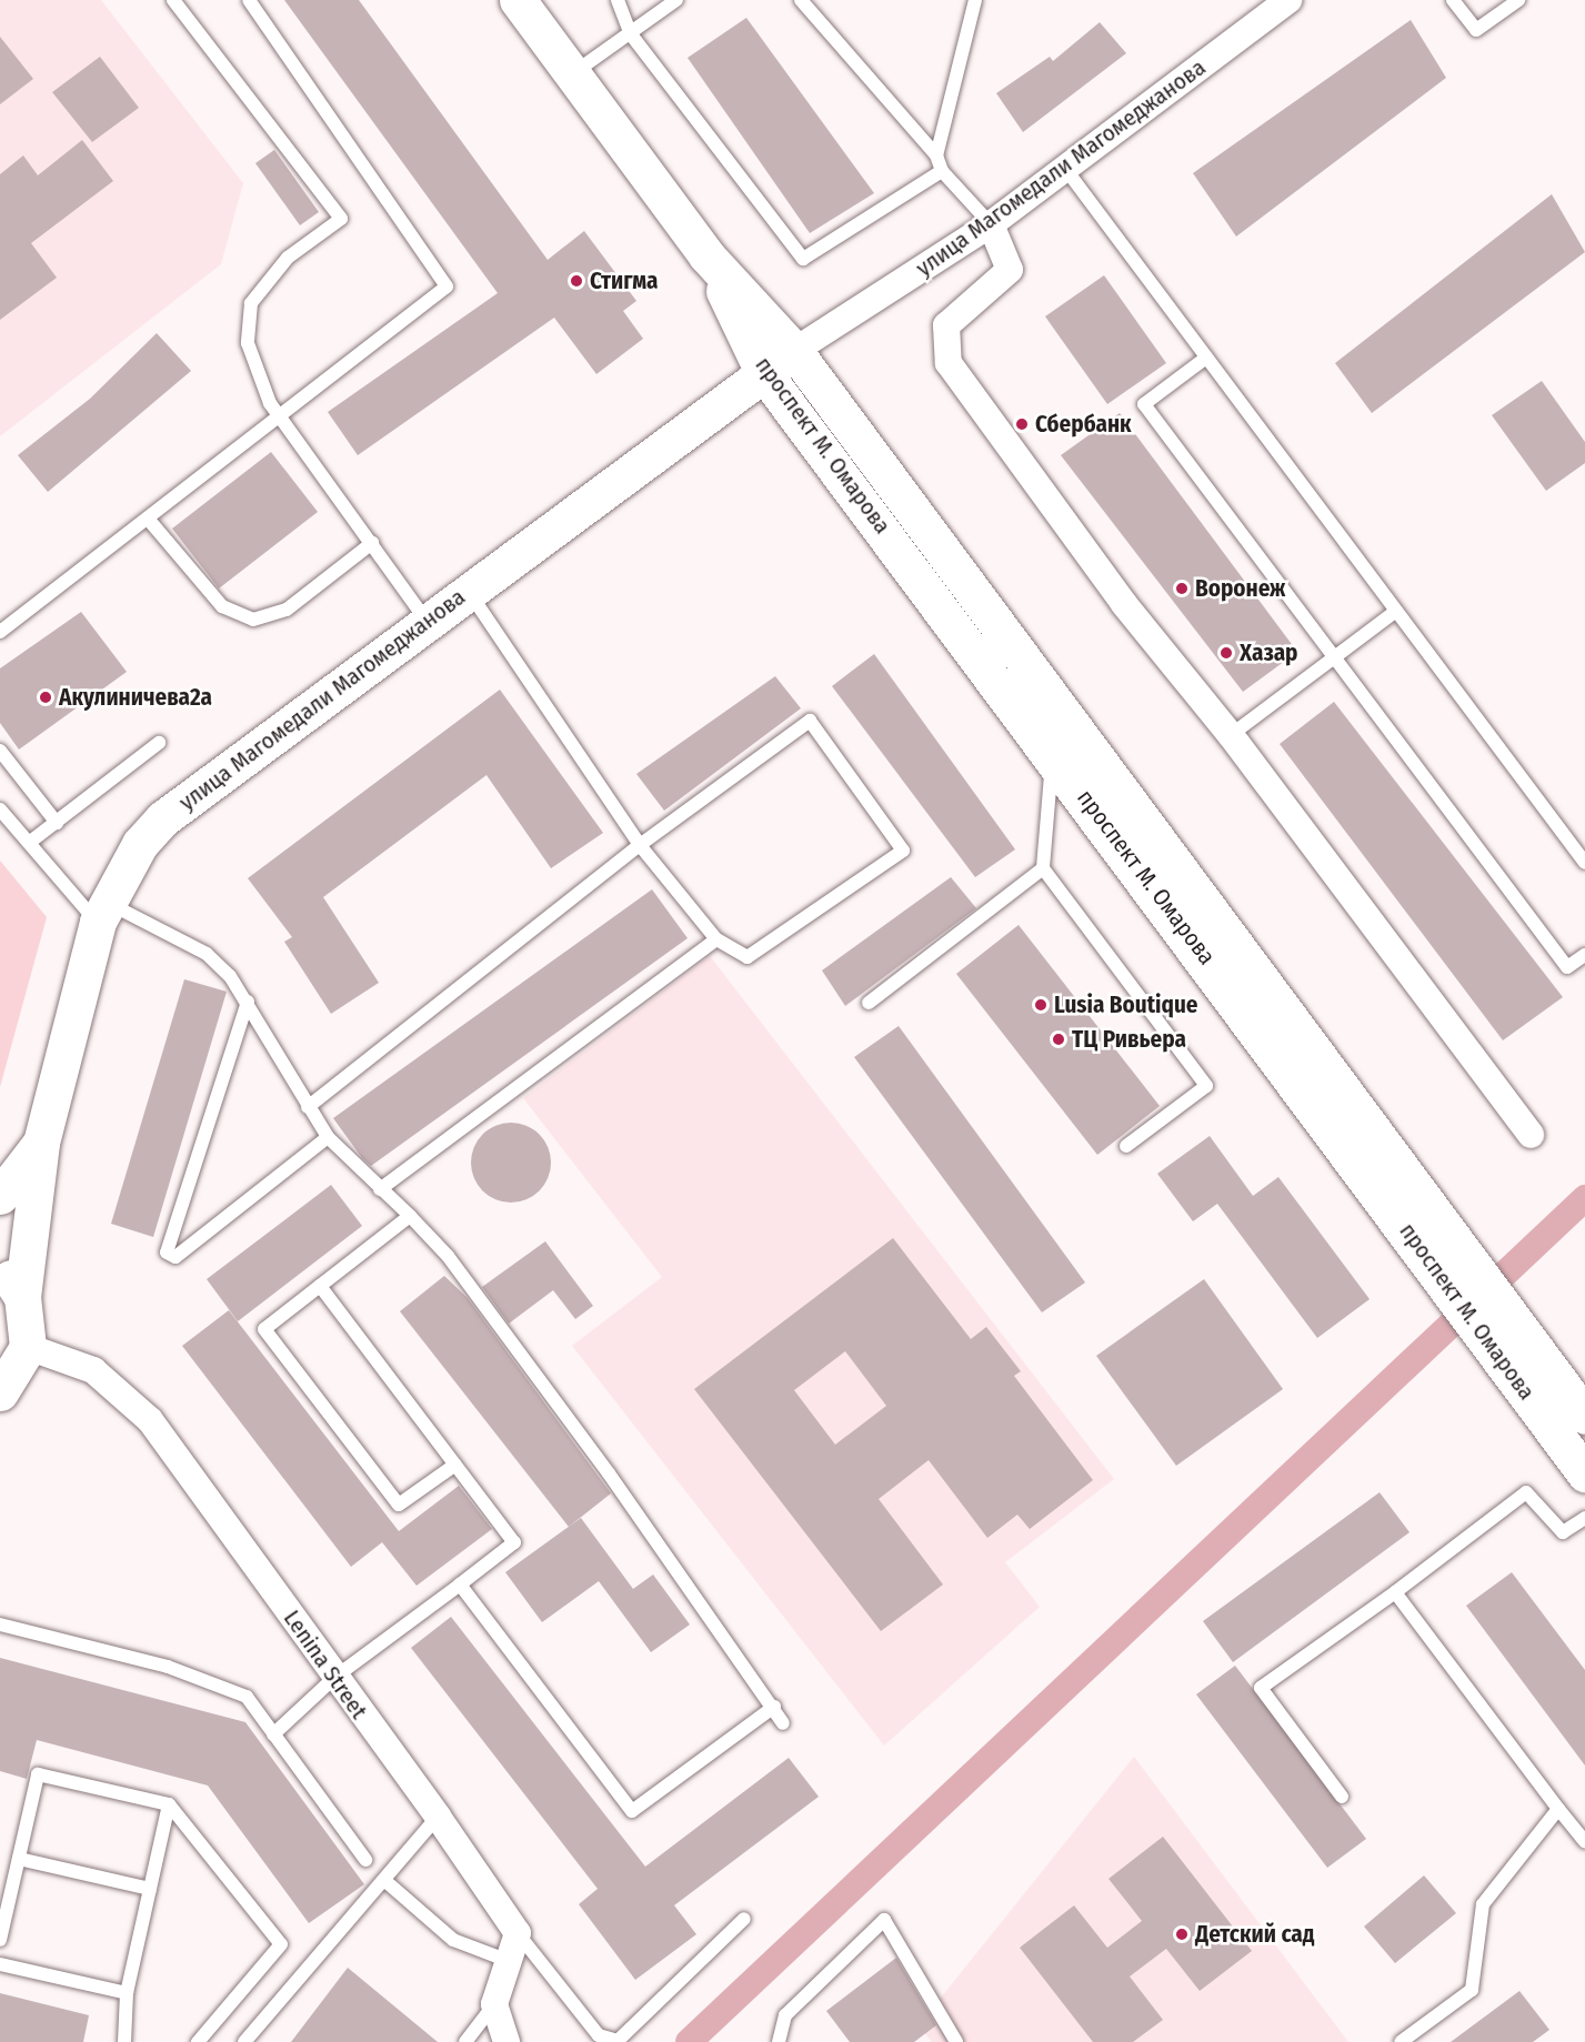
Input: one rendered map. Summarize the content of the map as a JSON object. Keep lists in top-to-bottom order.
{
  "streets": {
    "main road": ["проспект М. Омарова", "улица Магомедали Магомеджанова"],
    "street": ["улица Магомедали Магомеджановa", "Lenina Street"]
  },
  "crossings": [
    ["улица Магомедали Магомеджановa", "проспект М. Омарова"],
    ["улица Магомедали Магомеджановa", "улица Магомедали Магомеджанова"],
    ["проспект М. Омарова", "улица Магомедали Магомеджанова"],
    ["улица Магомедали Магомеджанова", "Lenina Street"]
  ],
  "places": [
    "Стигма",
    "Сбербанк",
    "Воронеж",
    "Хазар",
    "Акулиничева2а",
    "Lusia Boutique",
    "ТЦ Ривьера",
    "Детский сад"
  ]
}
